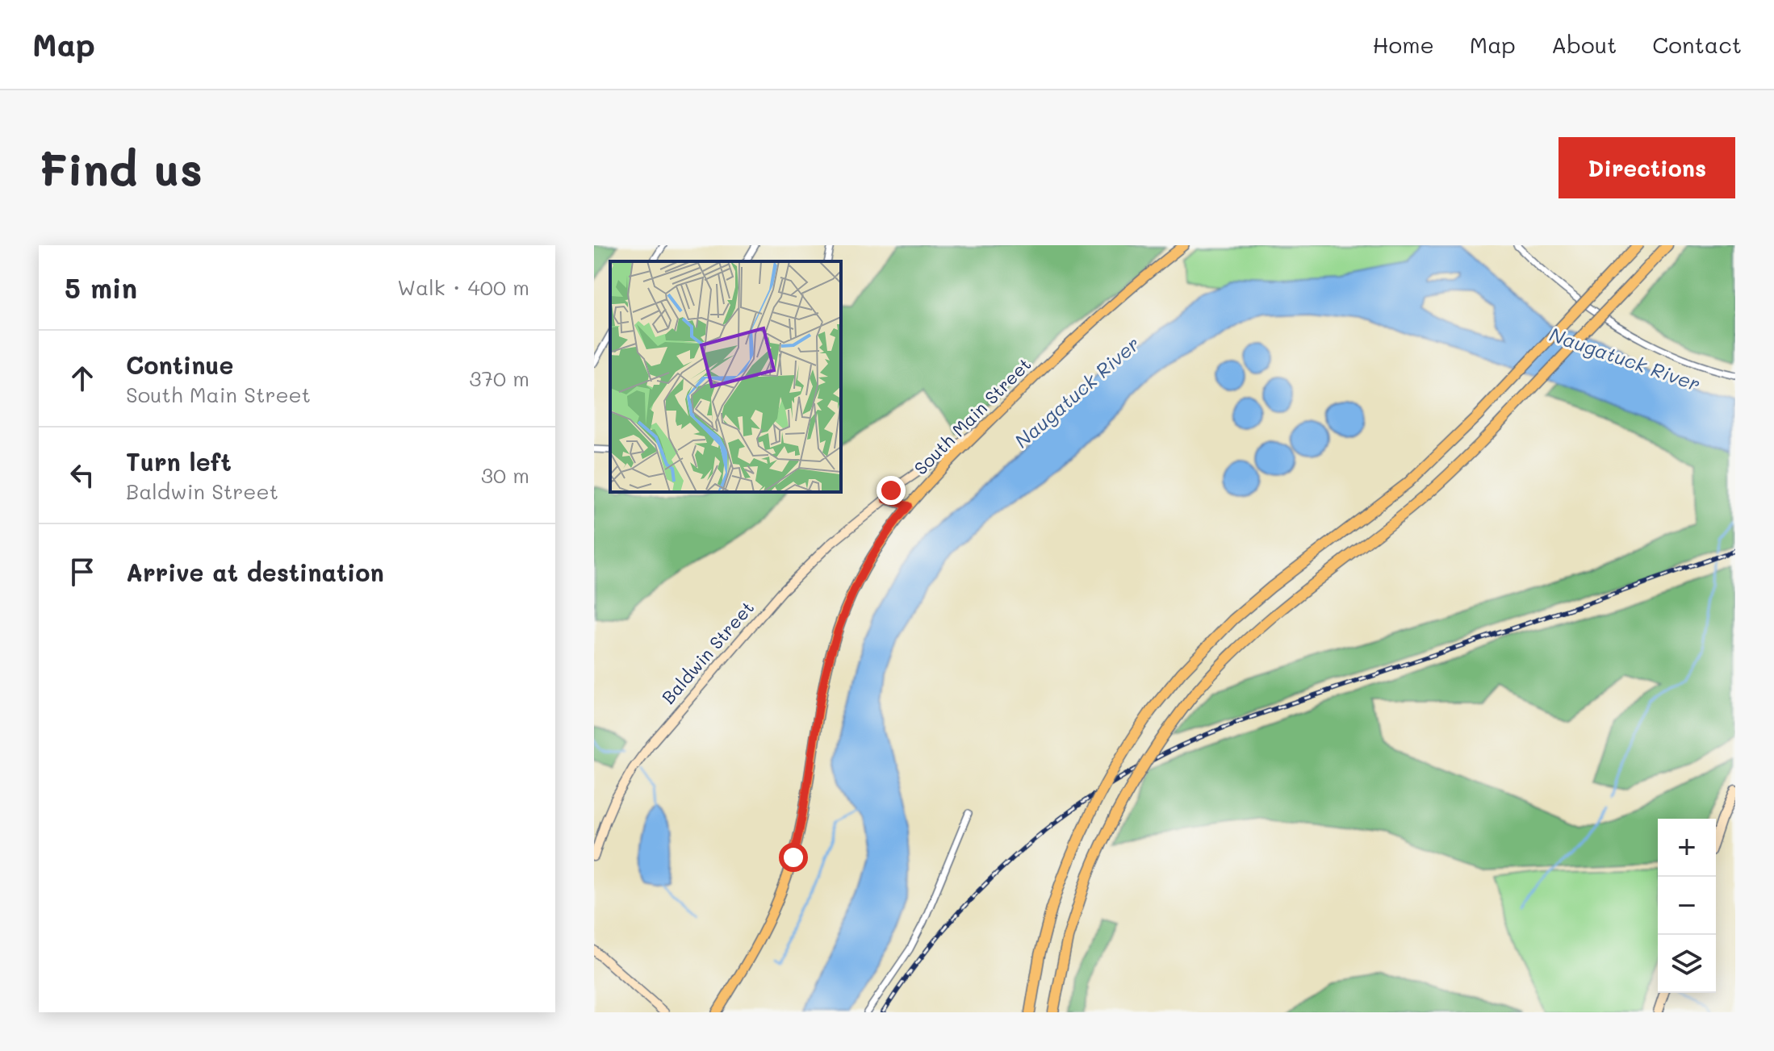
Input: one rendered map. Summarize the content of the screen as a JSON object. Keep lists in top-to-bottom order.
{
  "streets": {
    "main road": ["South Main Street", "Baldwin Street"]
  },
  "crossings": [
    ["South Main Street", "Baldwin Street"]
  ],
  "water": ["Naugatuck River"],
  "page": {
    "header": "Map",
    "nav": [
      "Home",
      "Map",
      "About",
      "Contact"
    ],
    "buttons": "Directions",
    "title": "Find us",
    "heading": ["5 min", "Walk · 400 m"],
    "list": [
      ["Continue", "South Main Street", "370 m"],
      ["Turn left", "Baldwin Street", "30 m"],
      "Arrive at destination"
    ],
    "map_buttons": ["+", "−"]
  }
}
